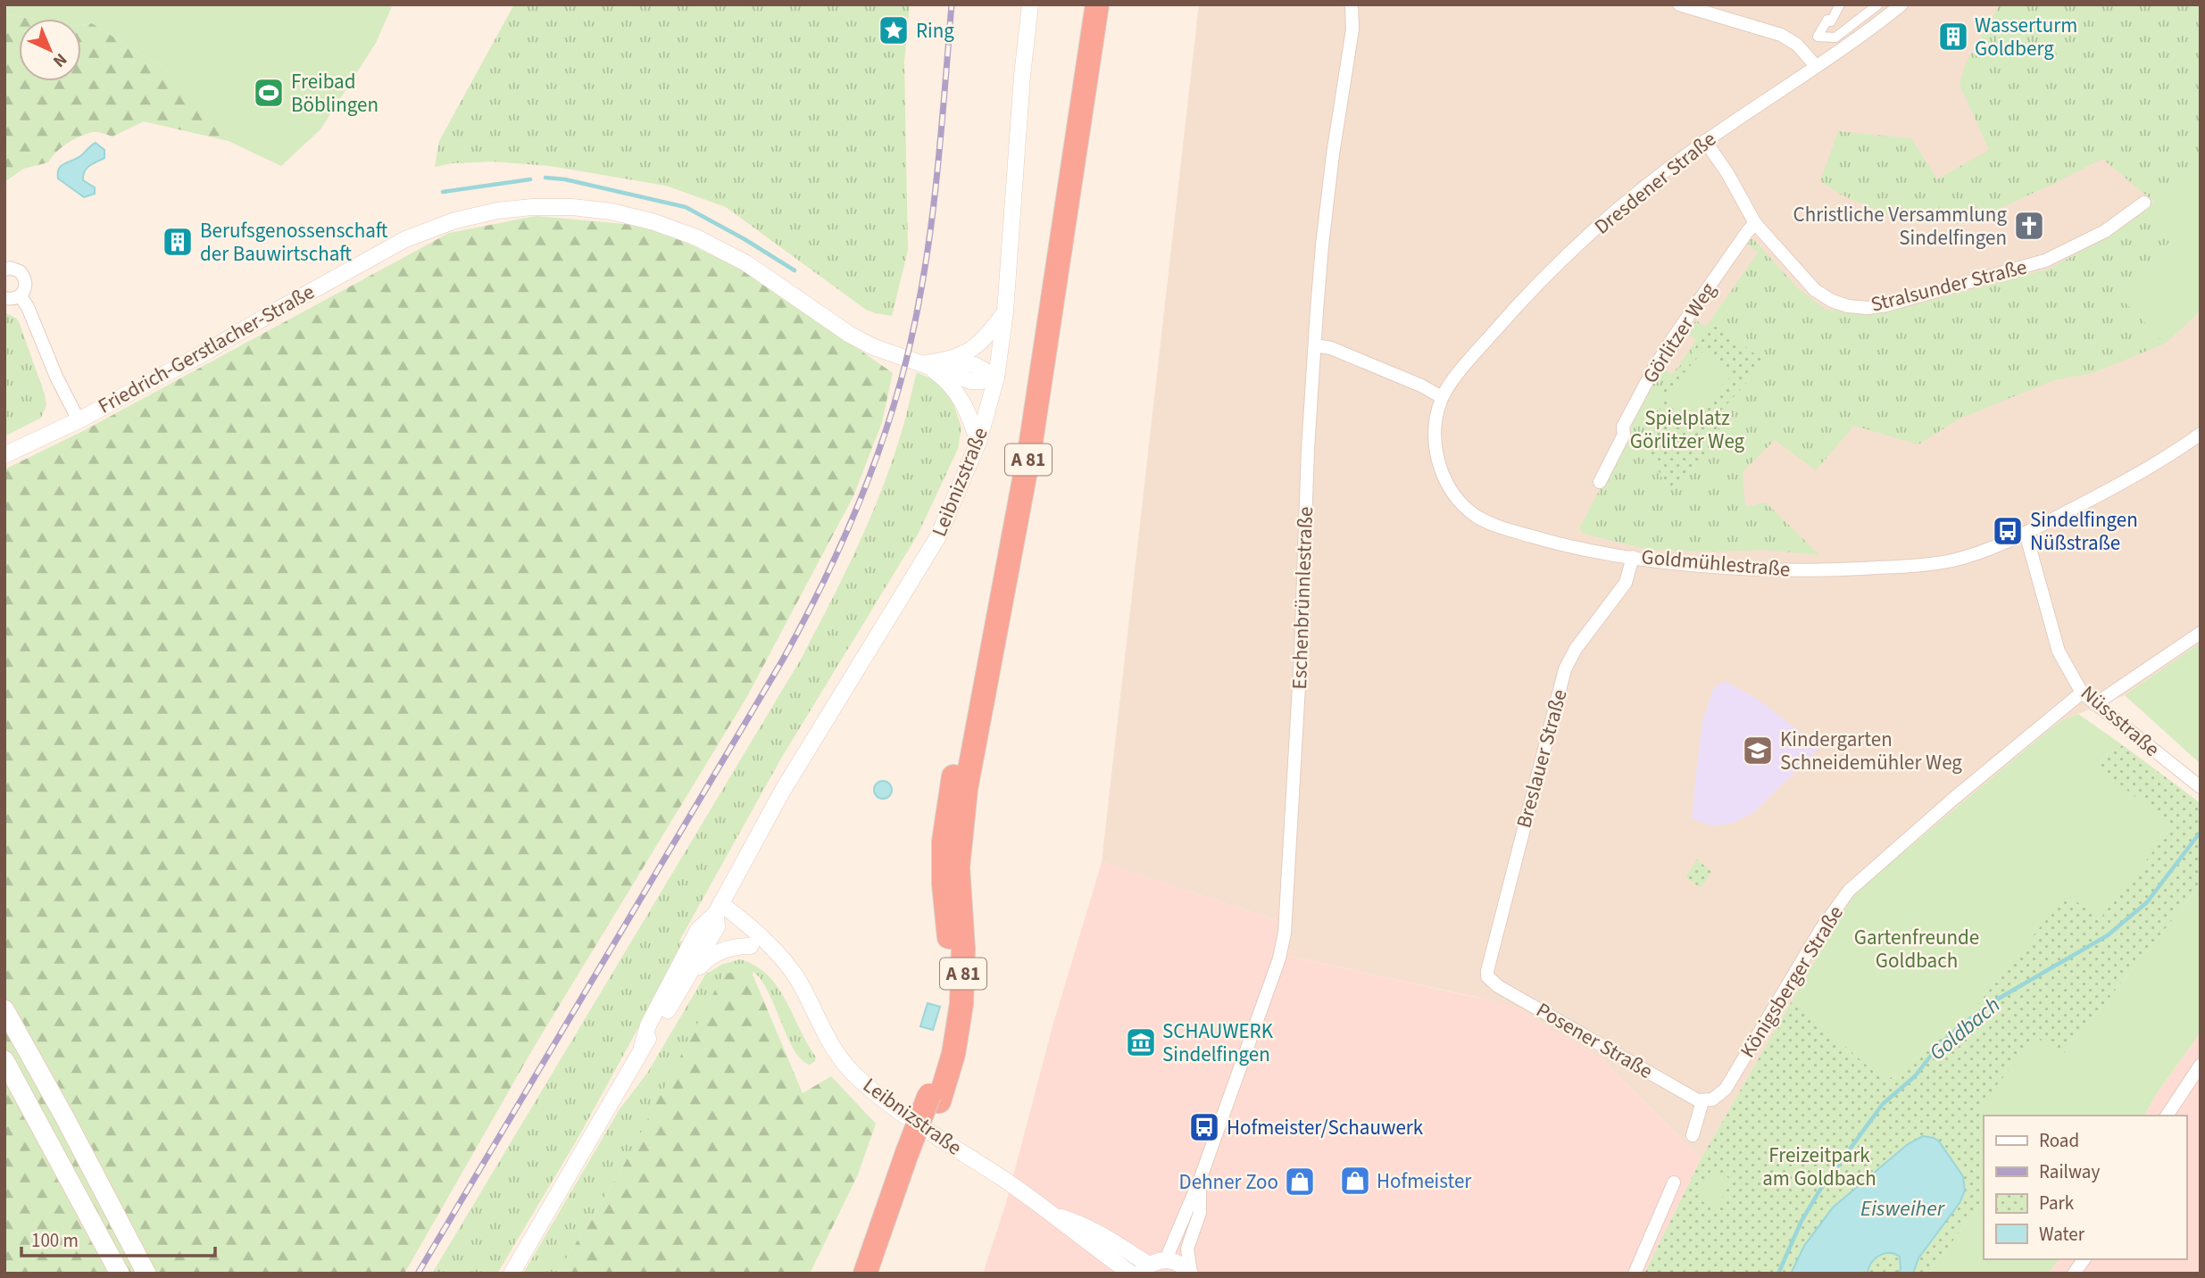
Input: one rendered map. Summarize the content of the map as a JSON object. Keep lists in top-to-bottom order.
{
  "streets": {
    "highway": ["A 81"],
    "street": [
      "Dresdener Straße",
      "Stralsunder Straße",
      "Görlitzer Weg",
      "Friedrich-Gerstlacher-Straße",
      "Leibnizstraße",
      "Goldmühlestraße",
      "Eschenbrünnlestraße",
      "Nüssstraße",
      "Breslauer Straße",
      "Königsberger Straße",
      "Posener Straße"
    ]
  },
  "crossings": [
    ["Dresdener Straße", "Stralsunder Straße"],
    ["Dresdener Straße", "Goldmühlestraße"],
    ["Stralsunder Straße", "Görlitzer Weg"],
    ["Friedrich-Gerstlacher-Straße", "Leibnizstraße"],
    ["Goldmühlestraße", "Nüssstraße"],
    ["Goldmühlestraße", "Breslauer Straße"],
    ["Nüssstraße", "Königsberger Straße"],
    ["Breslauer Straße", "Posener Straße"],
    ["Königsberger Straße", "Posener Straße"]
  ],
  "water": ["Goldbach", "Eisweiher"],
  "parks": ["Spielplatz Görlitzer Weg", "Gartenfreunde Goldbach", "Freizeitpark am Goldbach"],
  "places": {
    "place": ["Ring"],
    "building": ["Wasserturm Goldberg", "Berufsgenossenschaft der Bauwirtschaft"],
    "sports": ["Freibad Böblingen"],
    "church": ["Christliche Versammlung Sindelfingen"],
    "bus stop": ["Sindelfingen Nüßstraße", "Hofmeister/Schauwerk"],
    "school or university": ["Kindergarten Schneidemühler Weg"],
    "museum": ["SCHAUWERK Sindelfingen"],
    "shop": ["Hofmeister", "Dehner Zoo"]
  },
  "legend": [
    "Road",
    "Railway",
    "Park",
    "Water"
  ],
  "scale_bar": "100 m",
  "north": "bottom right"
}
